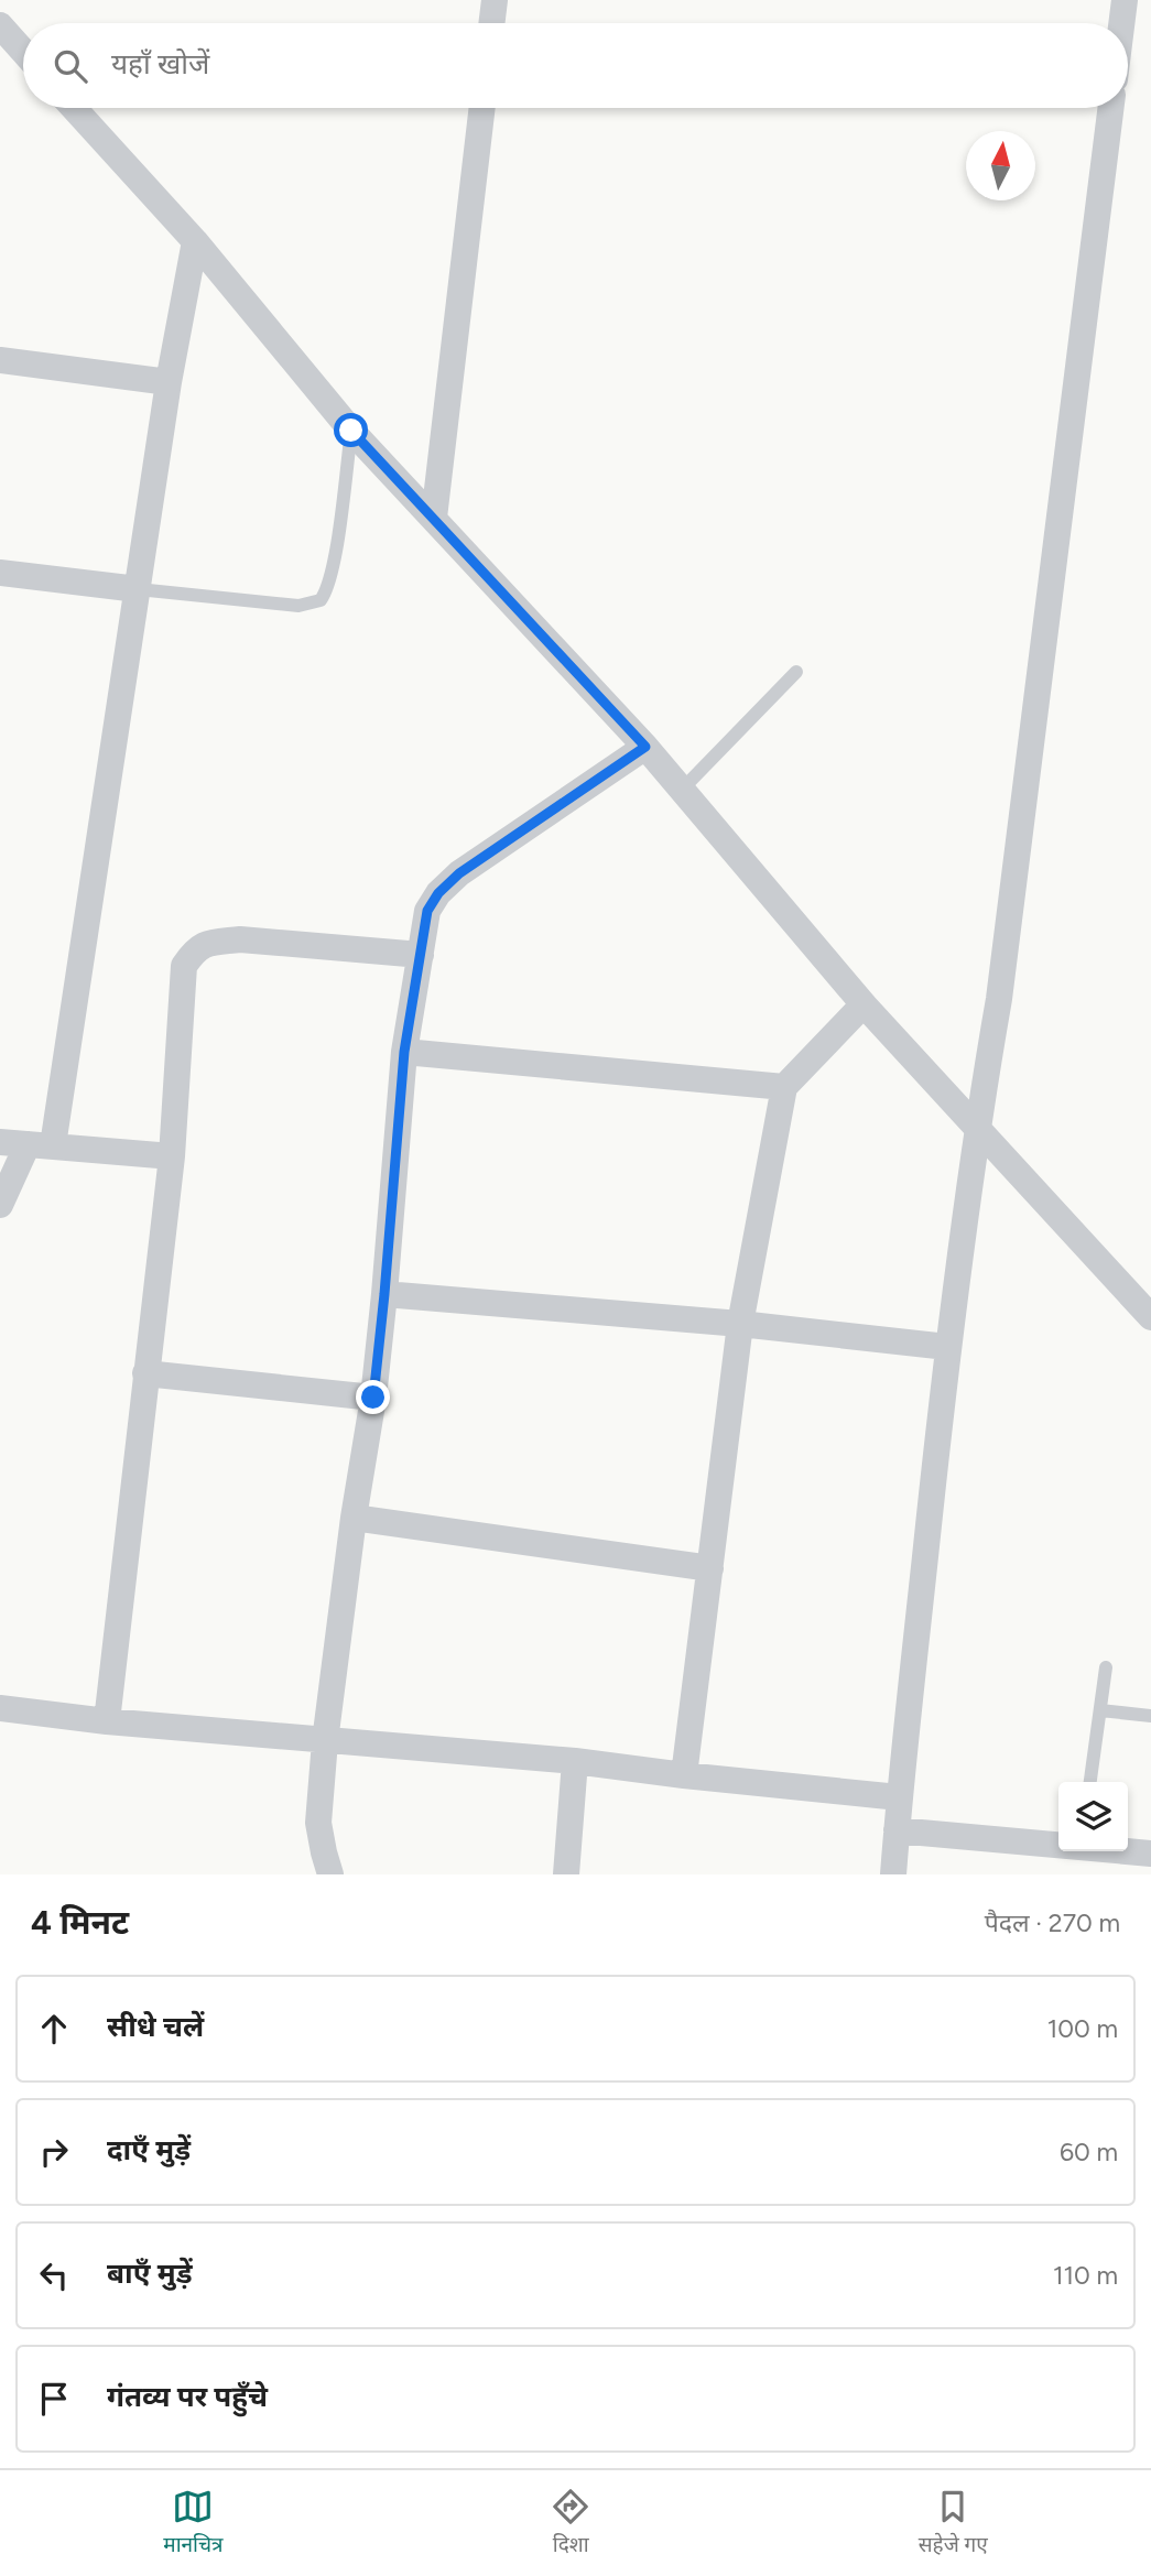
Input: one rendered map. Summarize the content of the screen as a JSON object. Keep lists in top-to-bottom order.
{
  "north": "top",
  "page": {
    "search": "यहाँ खोजें",
    "heading": ["4 मिनट", "पैदल · 270 m"],
    "list": [
      ["सीधे चलें", "100 m"],
      ["दाएँ मुड़ें", "60 m"],
      ["बाएँ मुड़ें", "110 m"],
      "गंतव्य पर पहुँचे"
    ],
    "nav": ["मानचित्र", "दिशा", "सहेजे गए"]
  }
}
